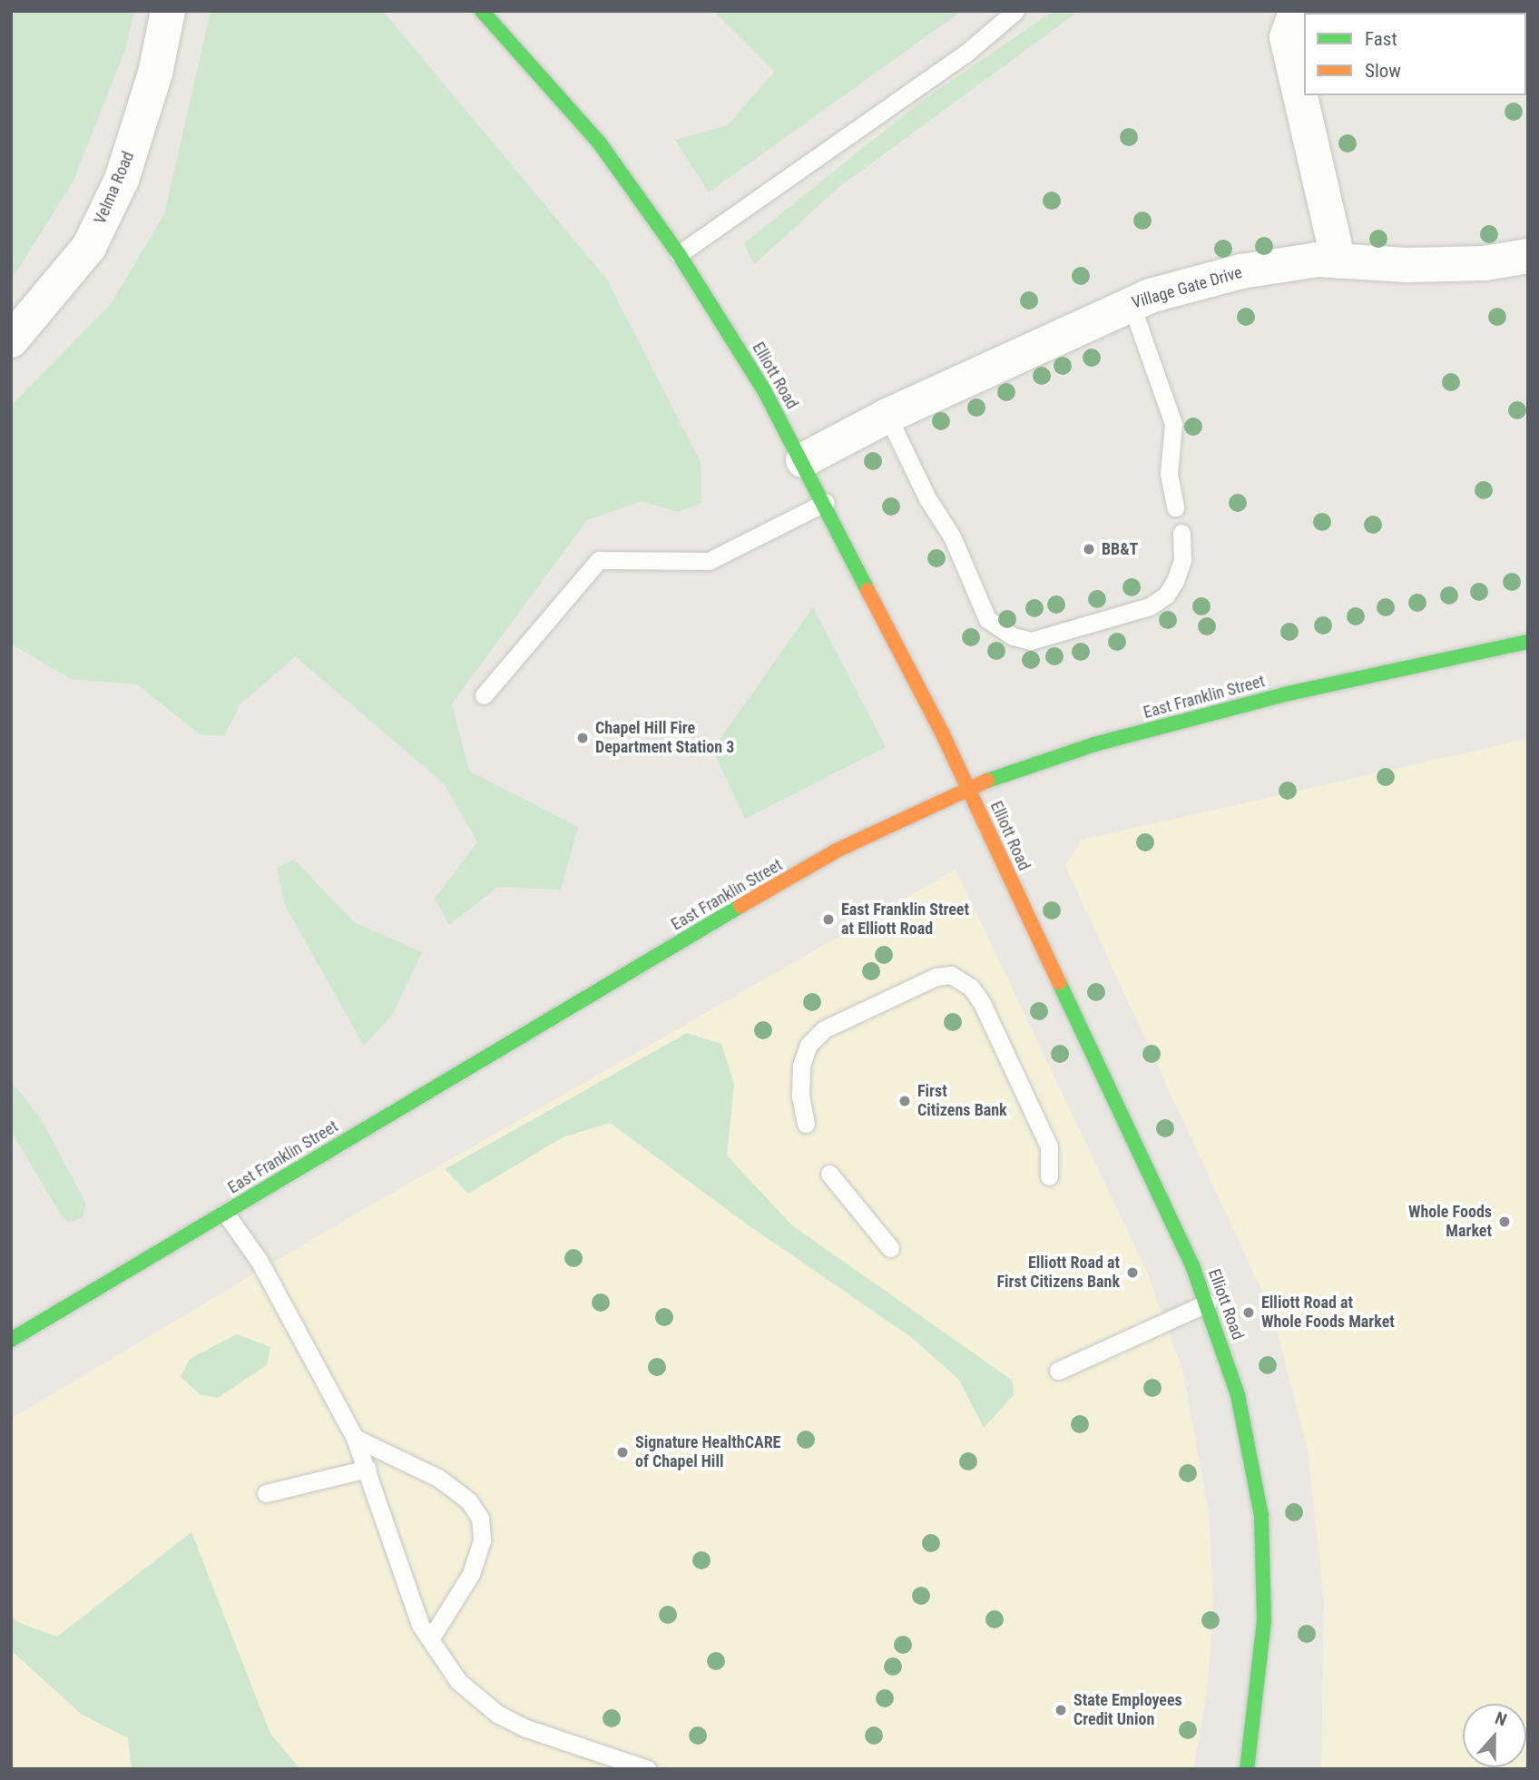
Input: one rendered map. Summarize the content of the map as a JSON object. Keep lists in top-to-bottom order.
{
  "streets": {
    "street": [
      "Velma Road",
      "Village Gate Drive",
      "Elliott Road",
      "East Franklin Street"
    ]
  },
  "crossings": [
    ["Village Gate Drive", "Elliott Road"],
    ["Elliott Road", "East Franklin Street"]
  ],
  "places": [
    "BB&T",
    "Chapel Hill Fire Department Station 3",
    "East Franklin Street at Elliott Road",
    "First Citizens Bank",
    "Whole Foods Market",
    "Elliott Road at First Citizens Bank",
    "Elliott Road at Whole Foods Market",
    "Signature HealthCARE of Chapel Hill",
    "State Employees Credit Union"
  ],
  "legend": ["Fast", "Slow"],
  "north": "top"
}
